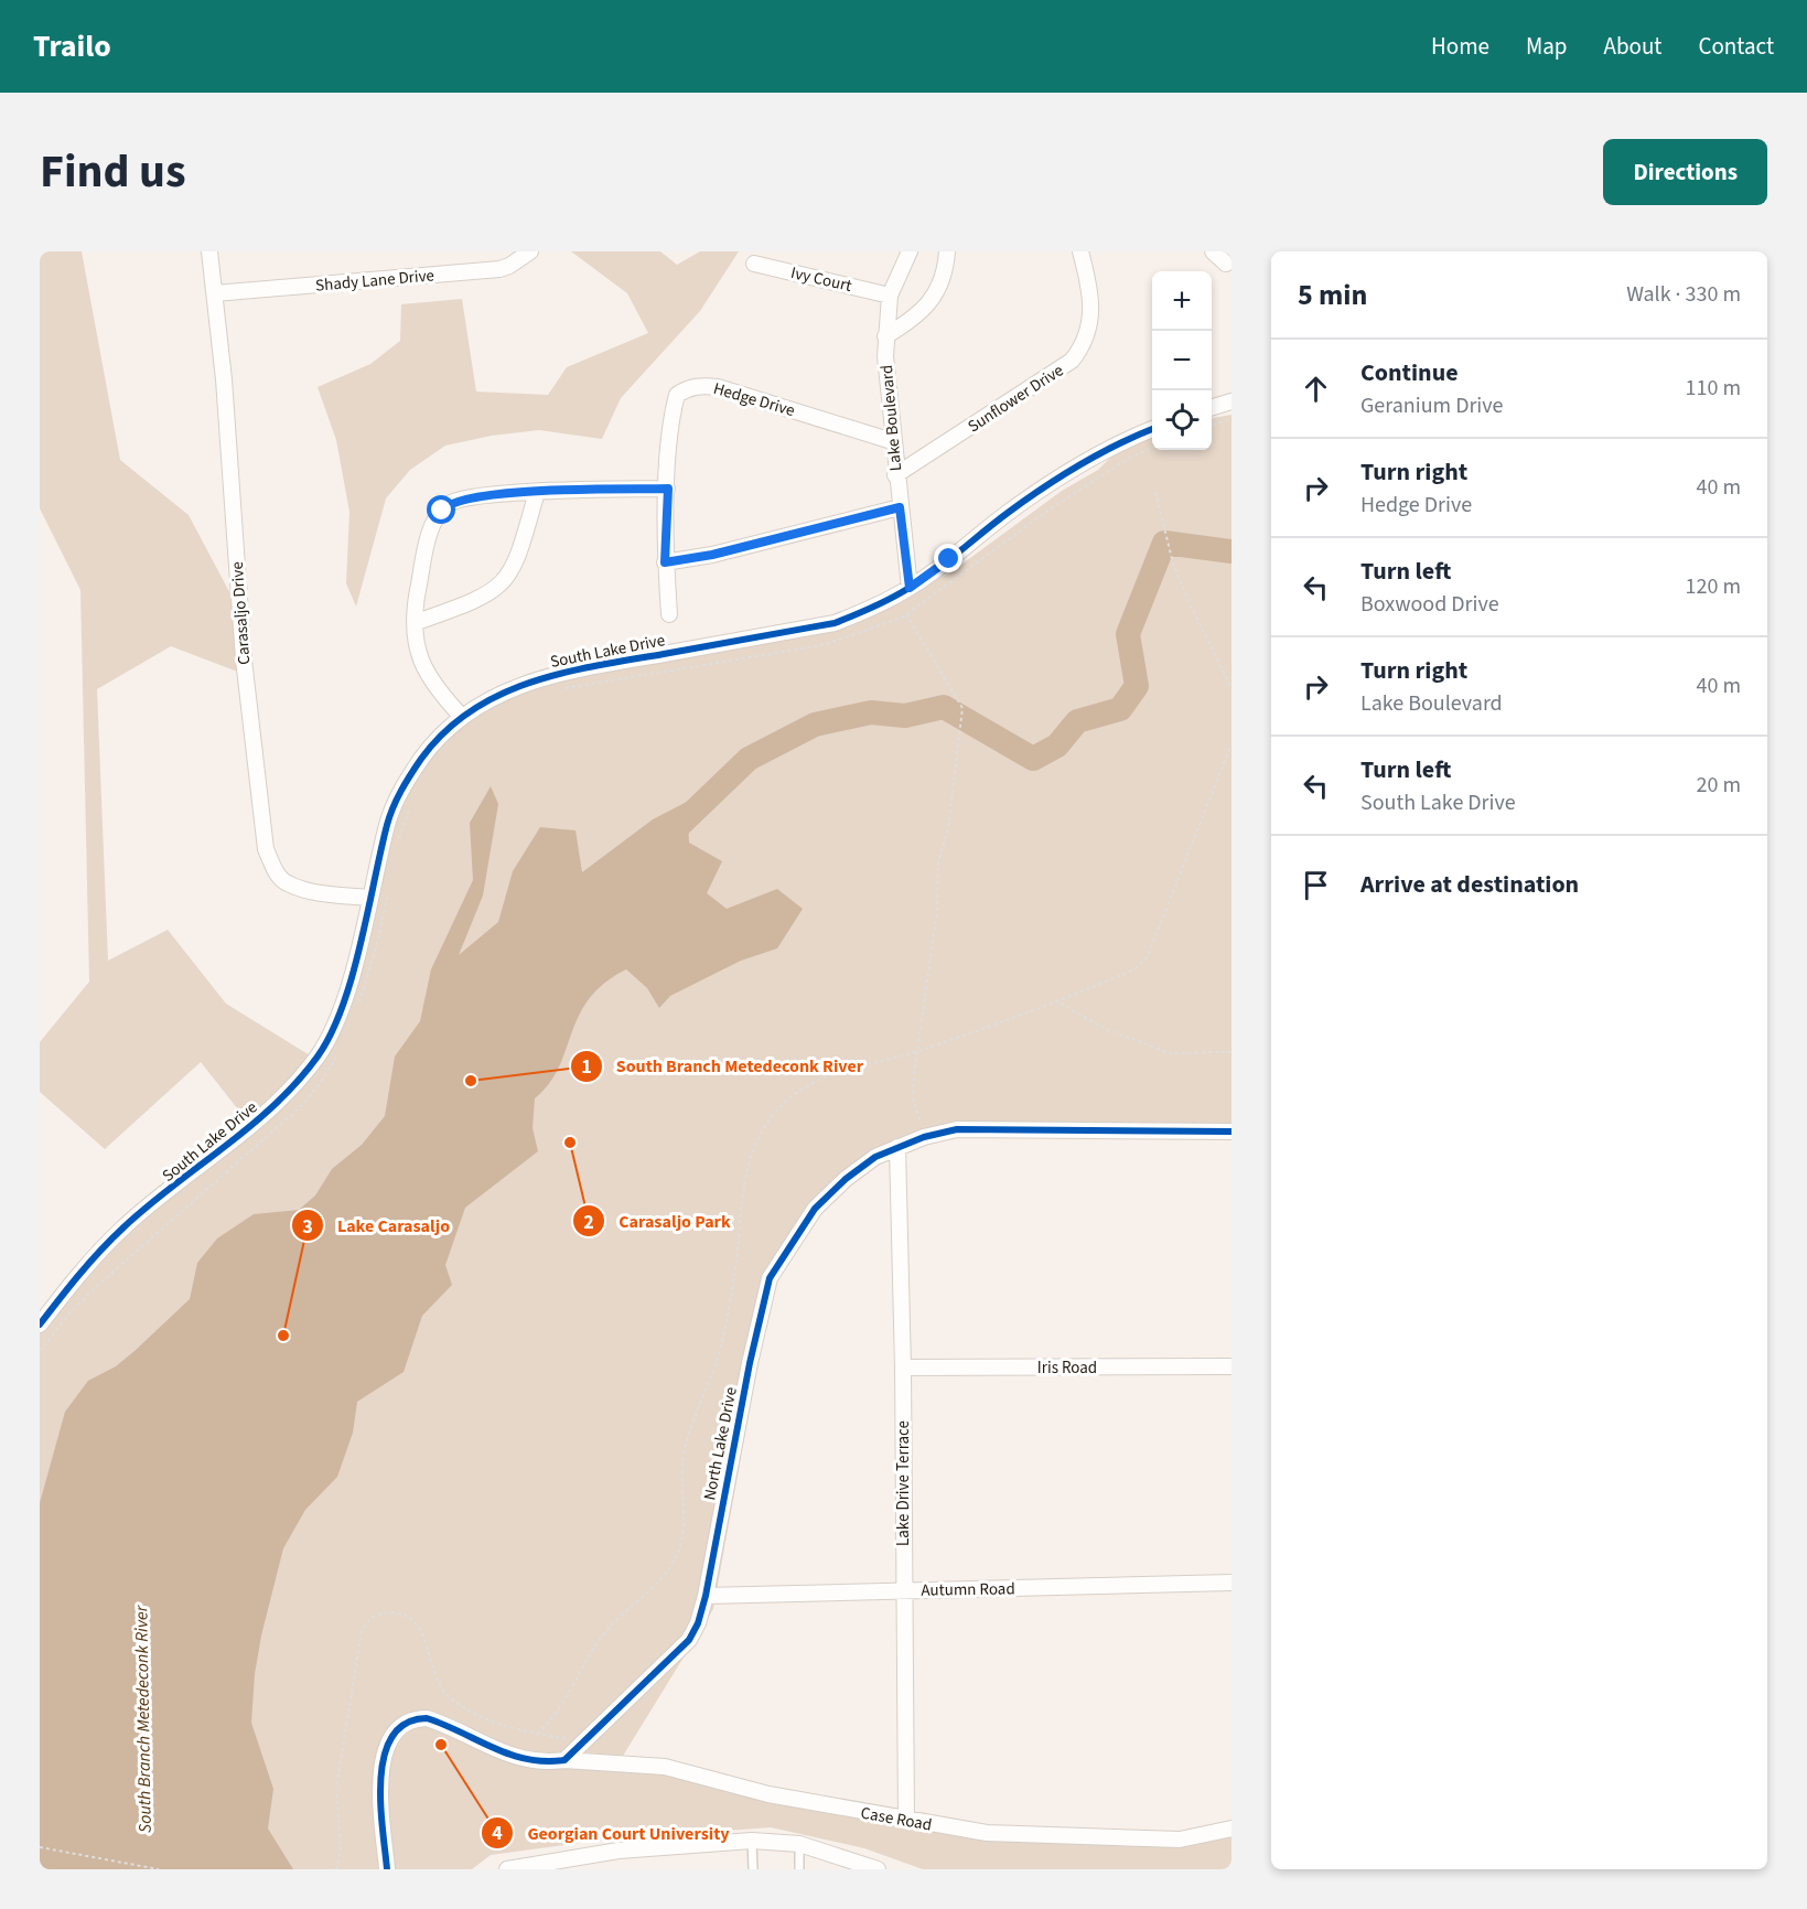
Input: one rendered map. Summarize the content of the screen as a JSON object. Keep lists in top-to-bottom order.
{
  "streets": {
    "street": [
      "Ivy Court",
      "Shady Lane Drive",
      "Sunflower Drive",
      "Hedge Drive",
      "Lake Boulevard",
      "Carasaljo Drive",
      "South Lake Drive",
      "Iris Road",
      "North Lake Drive",
      "Lake Drive Terrace",
      "Autumn Road",
      "Case Road"
    ]
  },
  "crossings": [
    ["Ivy Court", "Lake Boulevard"],
    ["Shady Lane Drive", "Carasaljo Drive"],
    ["Sunflower Drive", "Lake Boulevard"],
    ["Hedge Drive", "Lake Boulevard"],
    ["Lake Boulevard", "South Lake Drive"],
    ["Carasaljo Drive", "South Lake Drive"],
    ["Iris Road", "Lake Drive Terrace"],
    ["North Lake Drive", "Lake Drive Terrace"],
    ["North Lake Drive", "Autumn Road"],
    ["North Lake Drive", "Case Road"],
    ["Lake Drive Terrace", "Autumn Road"],
    ["Lake Drive Terrace", "Case Road"]
  ],
  "water": ["South Branch Metedeconk River"],
  "places": [
    "South Branch Metedeconk River",
    "Carasaljo Park",
    "Lake Carasaljo",
    "Georgian Court University"
  ],
  "page": {
    "header": "Trailo",
    "nav": [
      "Home",
      "Map",
      "About",
      "Contact"
    ],
    "title": "Find us",
    "buttons": "Directions",
    "heading": ["5 min", "Walk · 330 m"],
    "map_buttons": ["+", "−"],
    "list": [
      ["Continue", "Geranium Drive", "110 m"],
      ["Turn right", "Hedge Drive", "40 m"],
      ["Turn left", "Boxwood Drive", "120 m"],
      ["Turn right", "Lake Boulevard", "40 m"],
      ["Turn left", "South Lake Drive", "20 m"],
      "Arrive at destination"
    ]
  }
}
